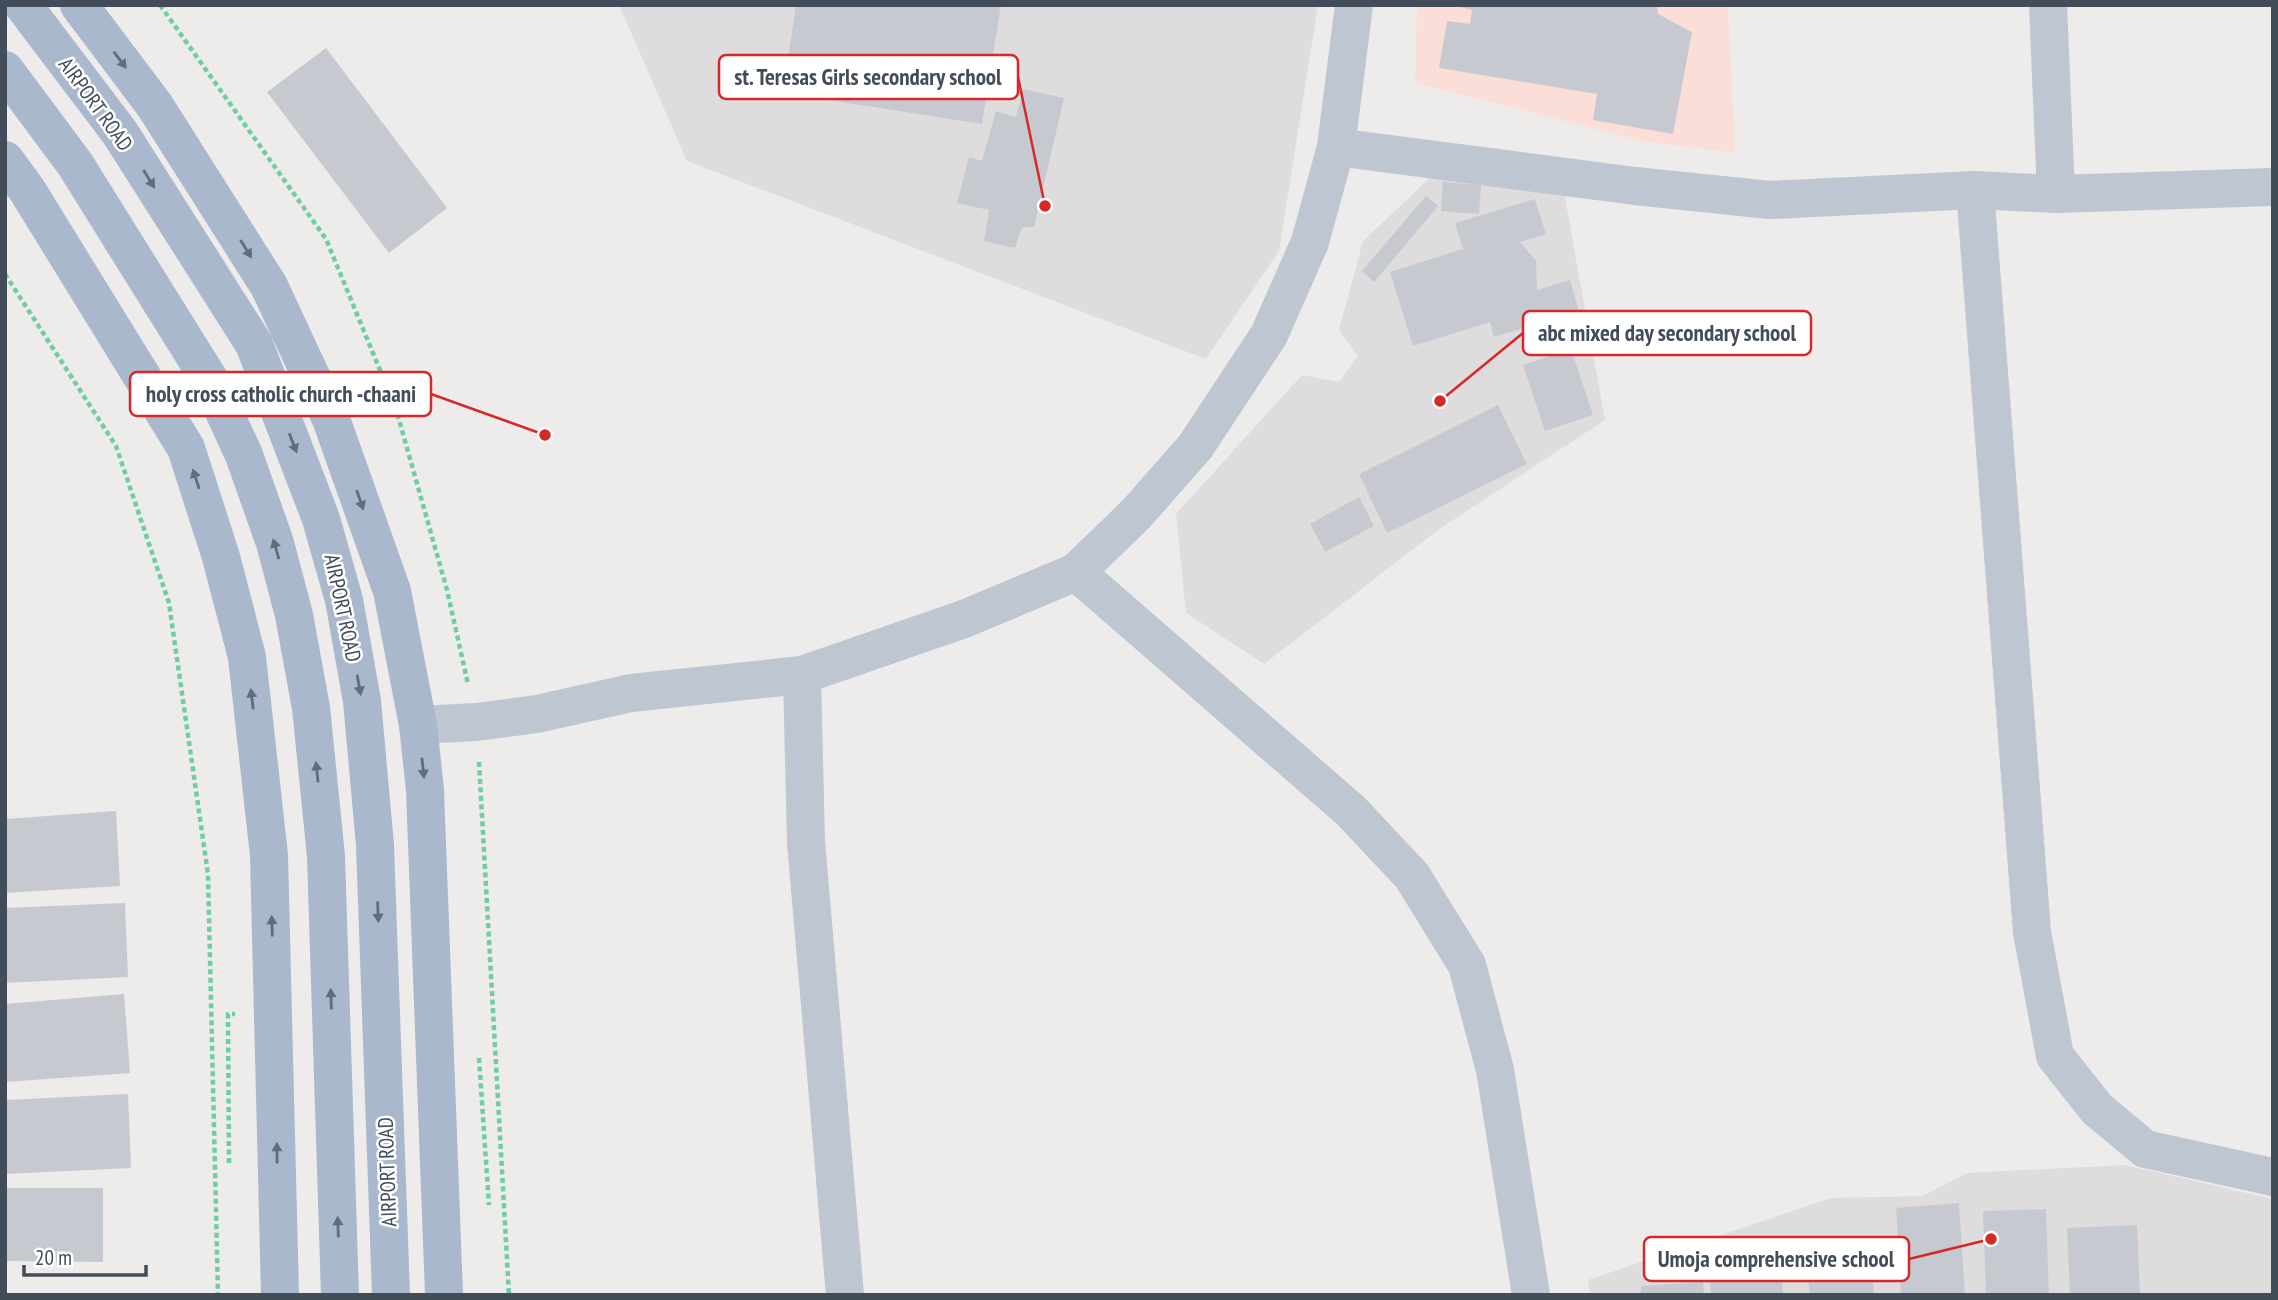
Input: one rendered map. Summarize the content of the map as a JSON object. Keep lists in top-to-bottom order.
{
  "streets": {
    "main road": ["AIRPORT ROAD"]
  },
  "places": [
    "st. Teresas Girls secondary school",
    "abc mixed day secondary school",
    "holy cross catholic church -chaani",
    "Umoja comprehensive school"
  ],
  "scale_bar": "20 m"
}
